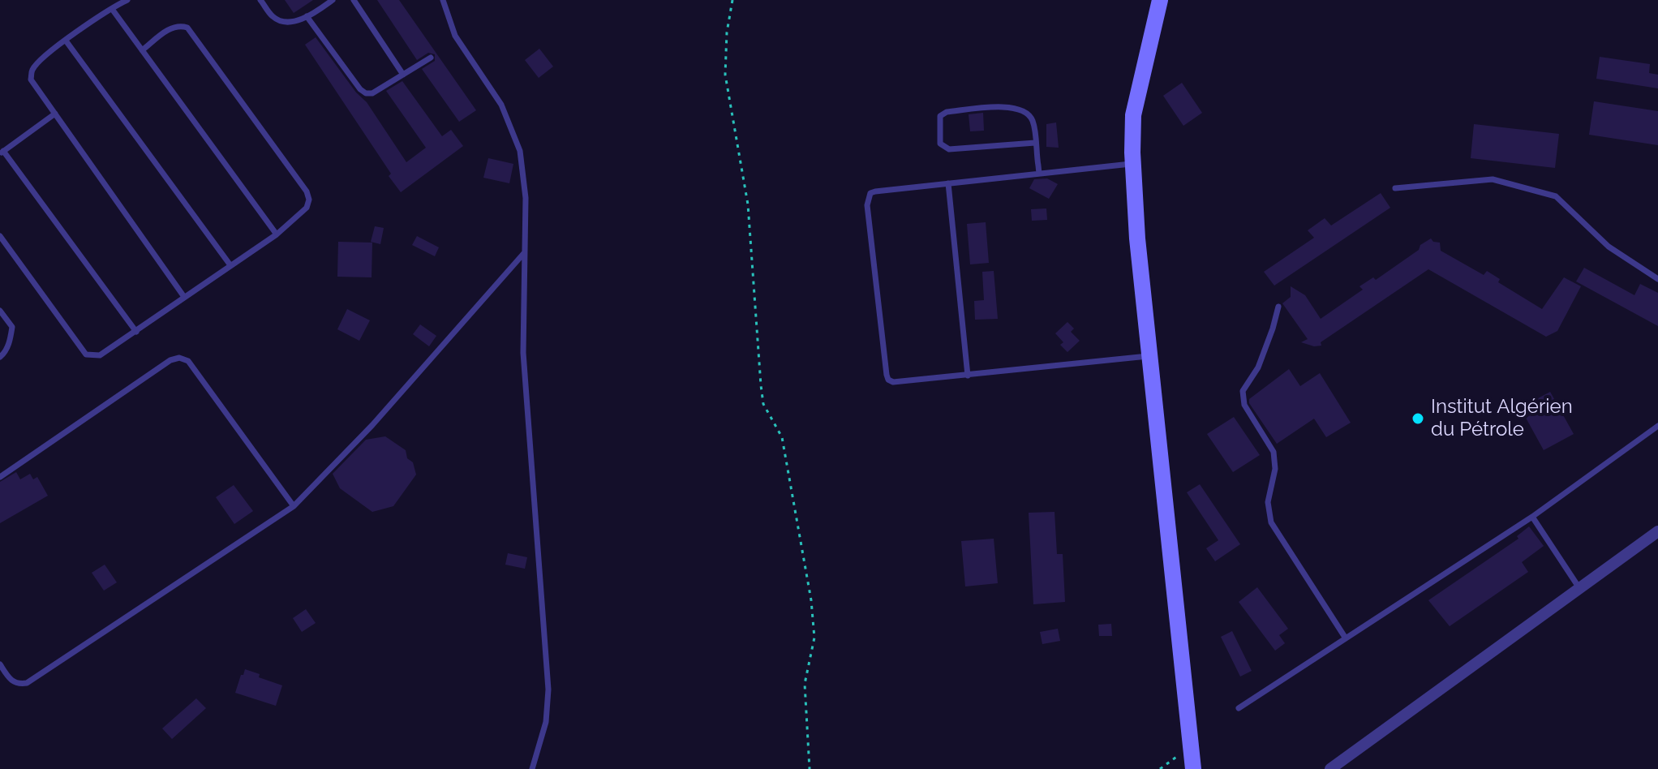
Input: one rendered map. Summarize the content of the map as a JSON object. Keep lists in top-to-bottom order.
{
  "places": ["Institut Algérien du Pétrole"]
}
